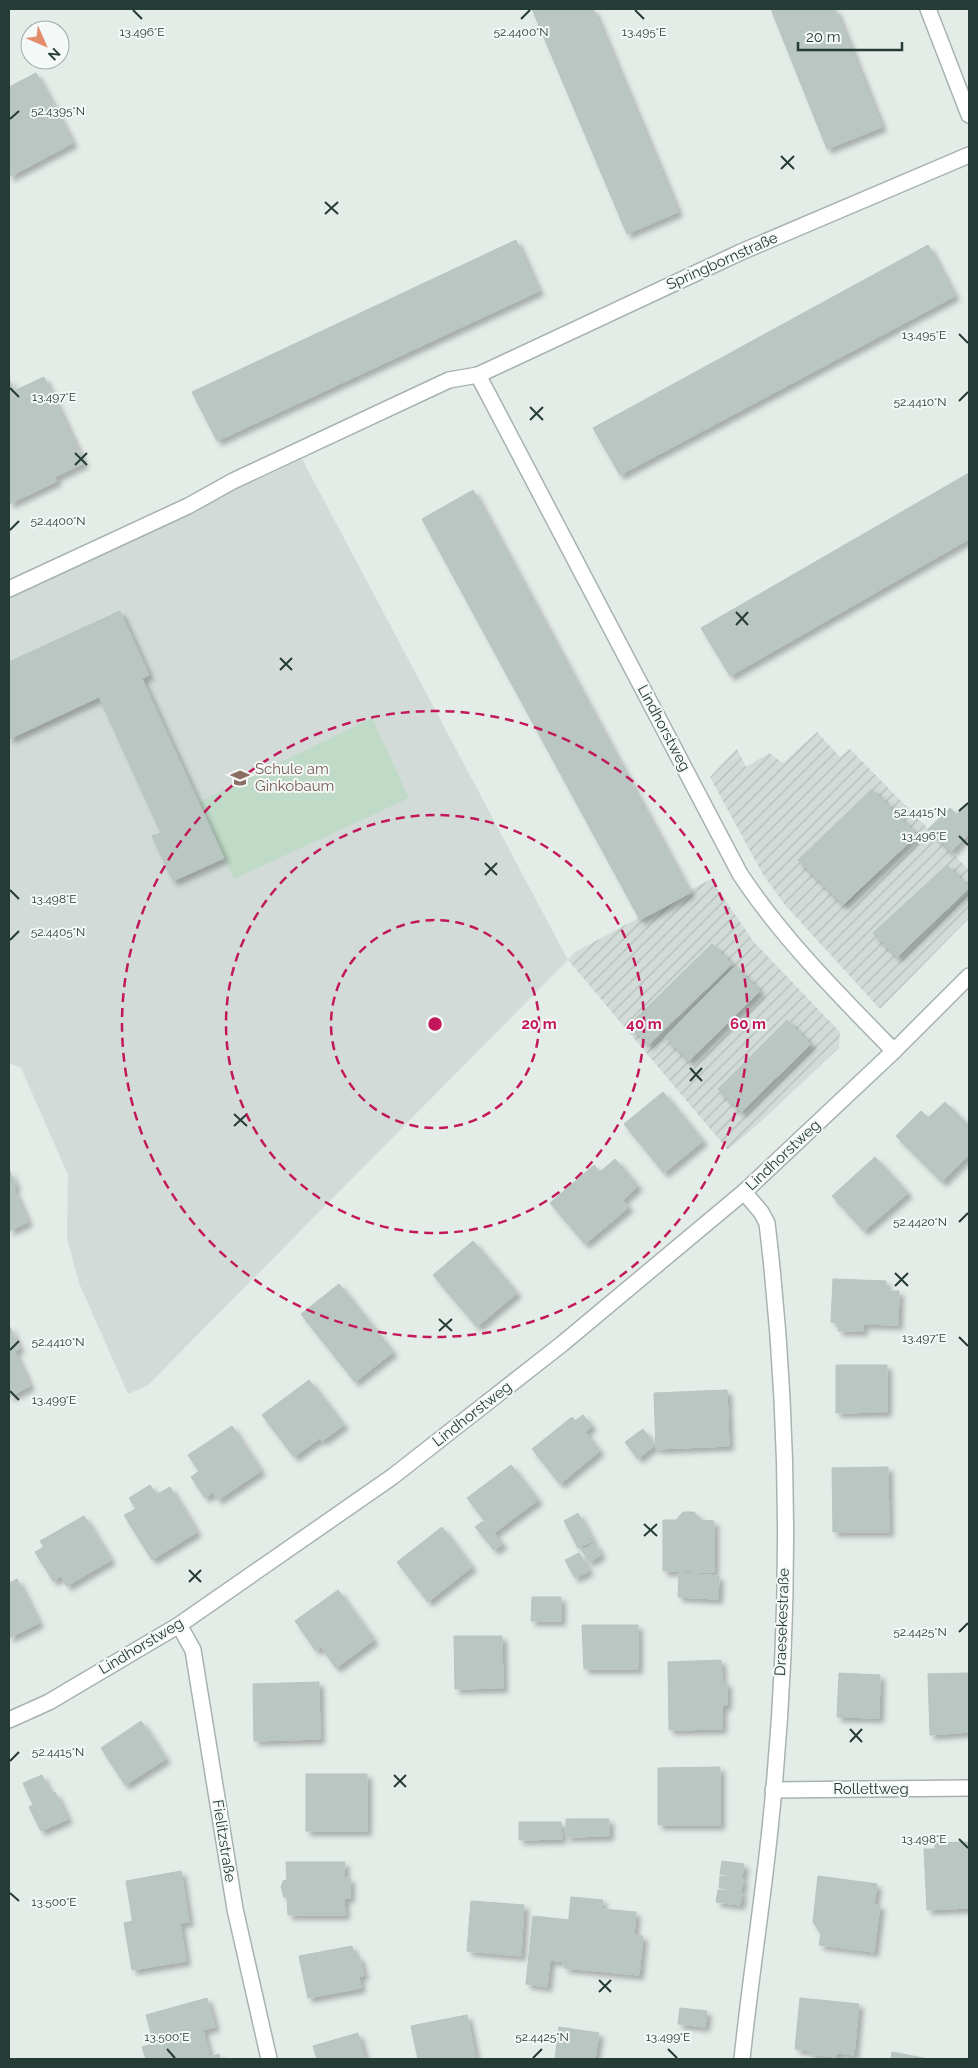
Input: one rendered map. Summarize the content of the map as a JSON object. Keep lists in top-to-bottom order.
{
  "streets": {
    "street": [
      "Springbornstraße",
      "Lindhorstweg",
      "Draesekestraße",
      "Rollettweg",
      "Fielitzstraße"
    ]
  },
  "crossings": [
    ["Springbornstraße", "Lindhorstweg"],
    ["Lindhorstweg", "Draesekestraße"],
    ["Lindhorstweg", "Fielitzstraße"],
    ["Draesekestraße", "Rollettweg"]
  ],
  "places": {
    "school or university": ["Schule am Ginkobaum"]
  },
  "scale_bar": "20 m",
  "north": "bottom right",
  "coordinates": [
    "13.496°E",
    "52.4400°N",
    "13.495°E",
    "52.4395°N",
    "13.497°E",
    "52.4410°N",
    "52.4415°N",
    "13.498°E",
    "52.4405°N",
    "52.4420°N",
    "13.499°E",
    "52.4425°N",
    "13.500°E"
  ],
  "rings": ["20 m", "40 m", "60 m"]
}
